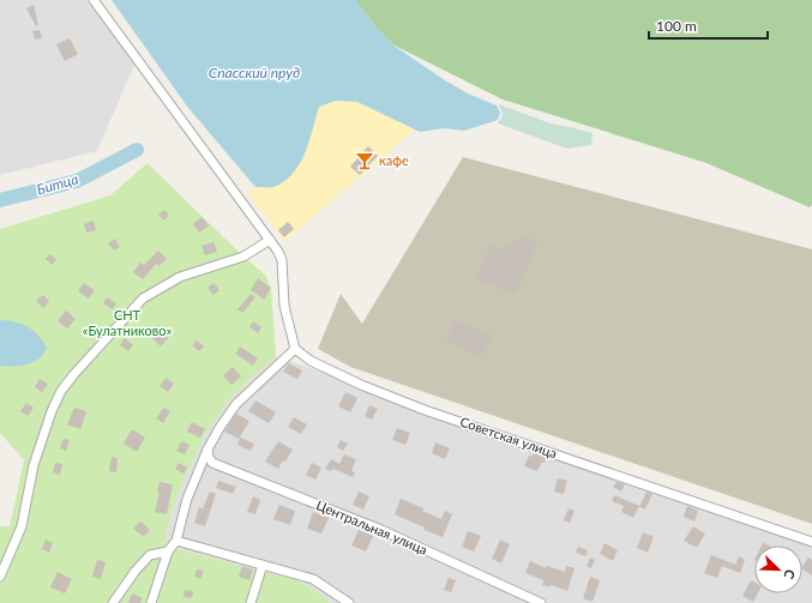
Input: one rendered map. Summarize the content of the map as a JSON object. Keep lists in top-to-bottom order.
{
  "streets": {
    "street": ["Советская улица", "Центральная улица"]
  },
  "water": ["Спасский пруд", "Битца"],
  "parks": ["СНТ «Булатниково»"],
  "places": {
    "bar": ["кафе"]
  },
  "scale_bar": "100 m",
  "north": "bottom right"
}
